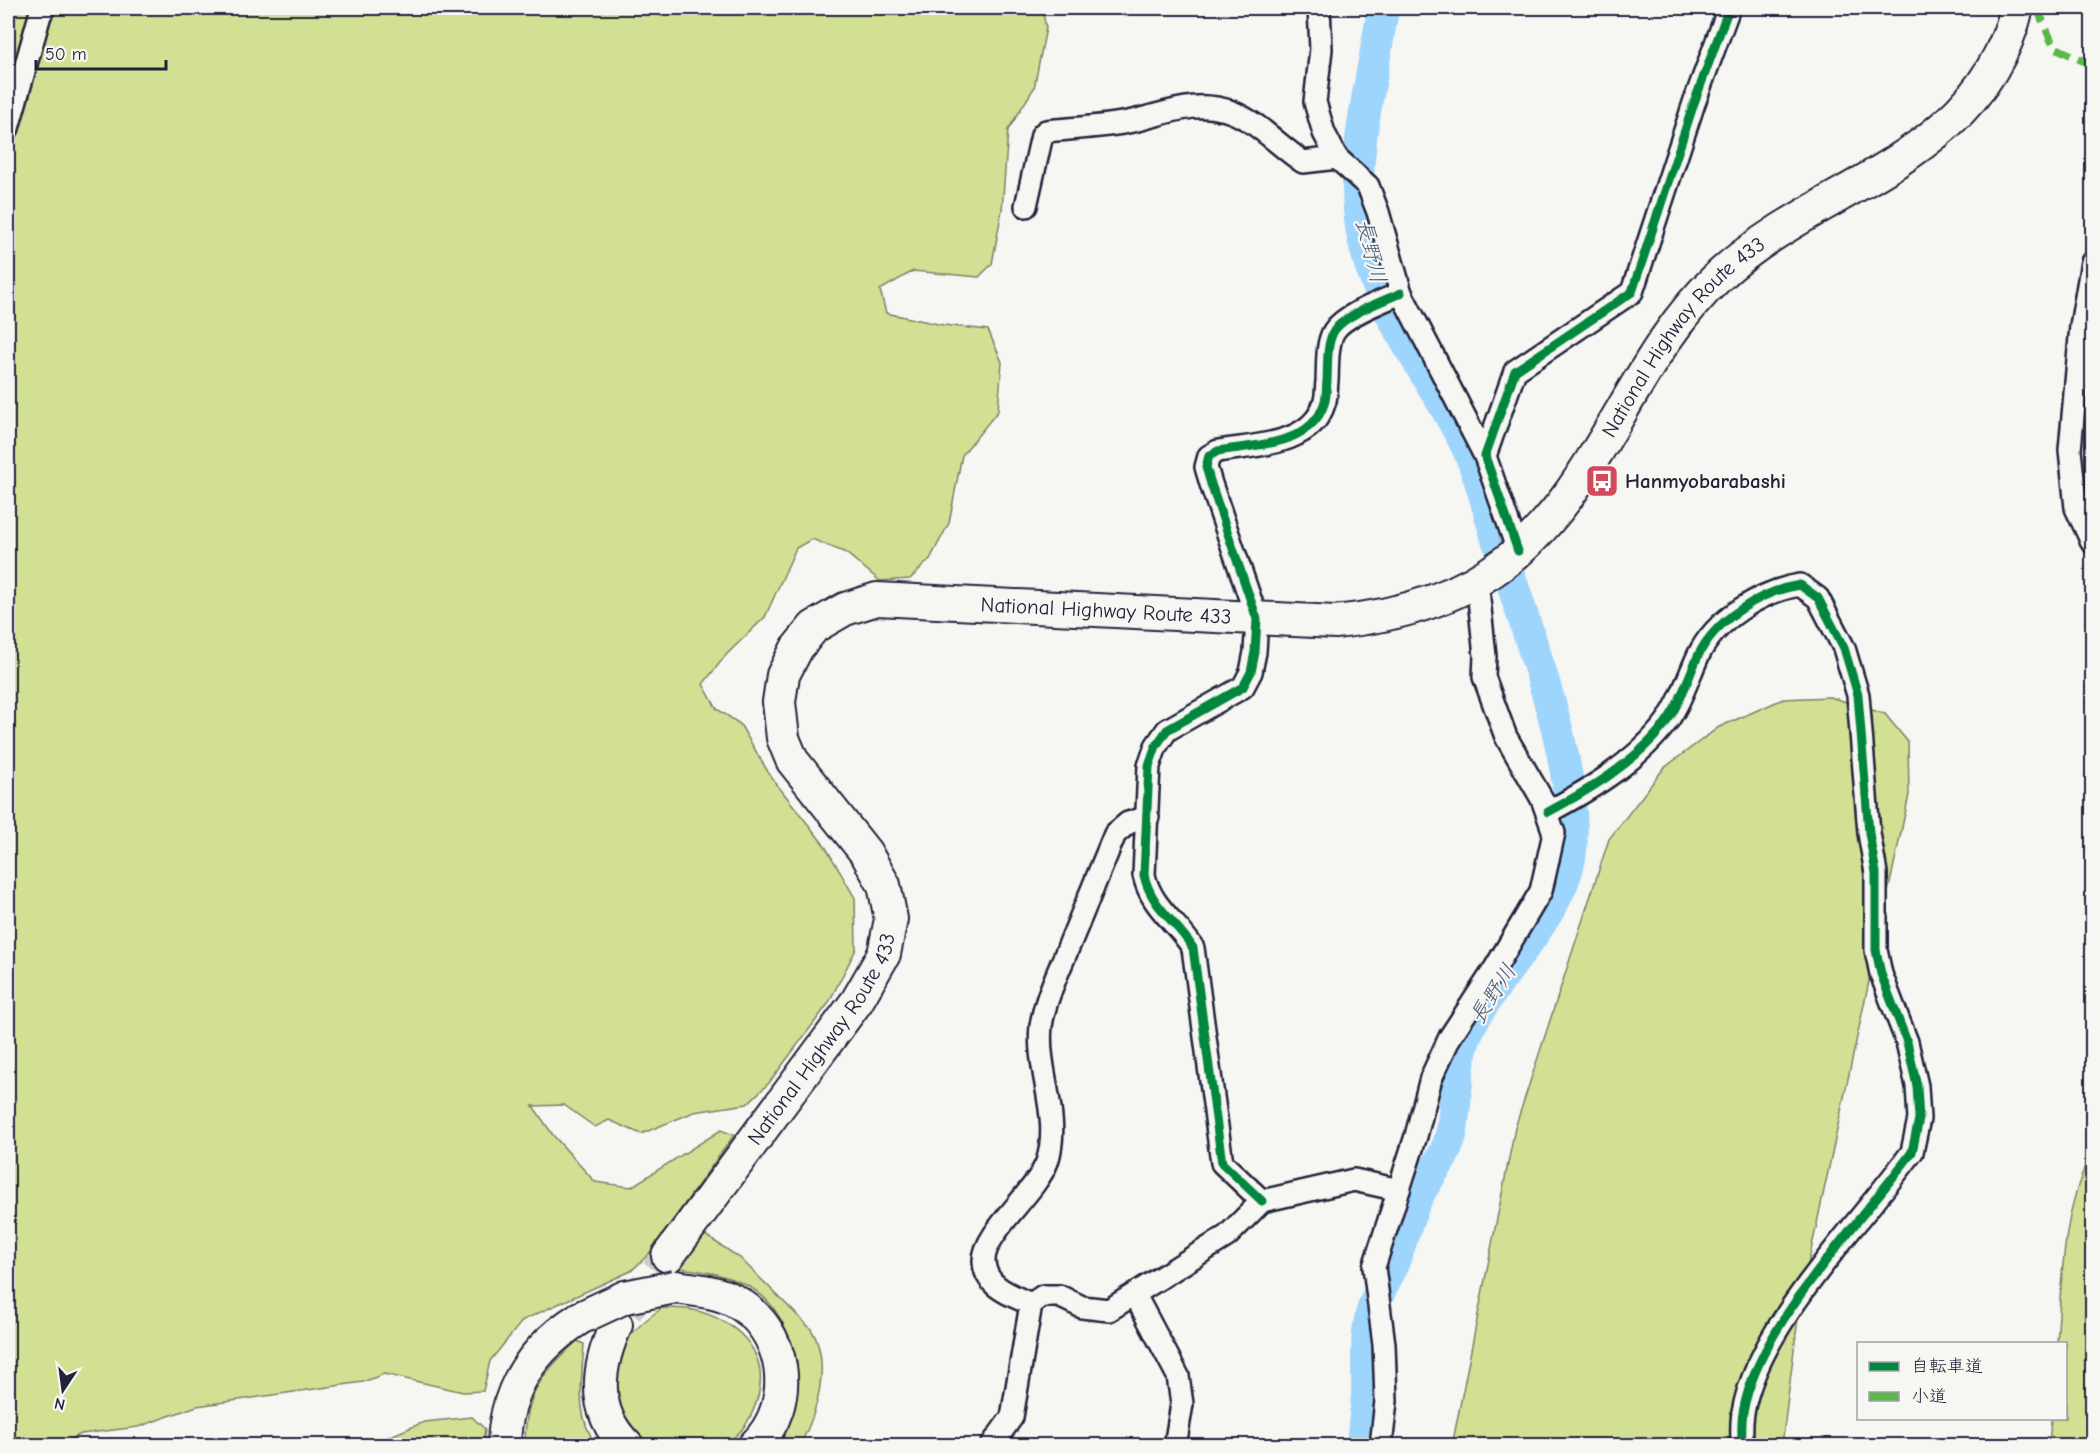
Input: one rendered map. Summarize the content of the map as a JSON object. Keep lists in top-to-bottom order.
{
  "streets": {
    "highway": ["National Highway Route 433"]
  },
  "water": ["長野川"],
  "places": {
    "bus stop": ["Hanmyobarabashi"]
  },
  "legend": ["自転車道", "小道"],
  "scale_bar": "50 m",
  "north": "bottom"
}
